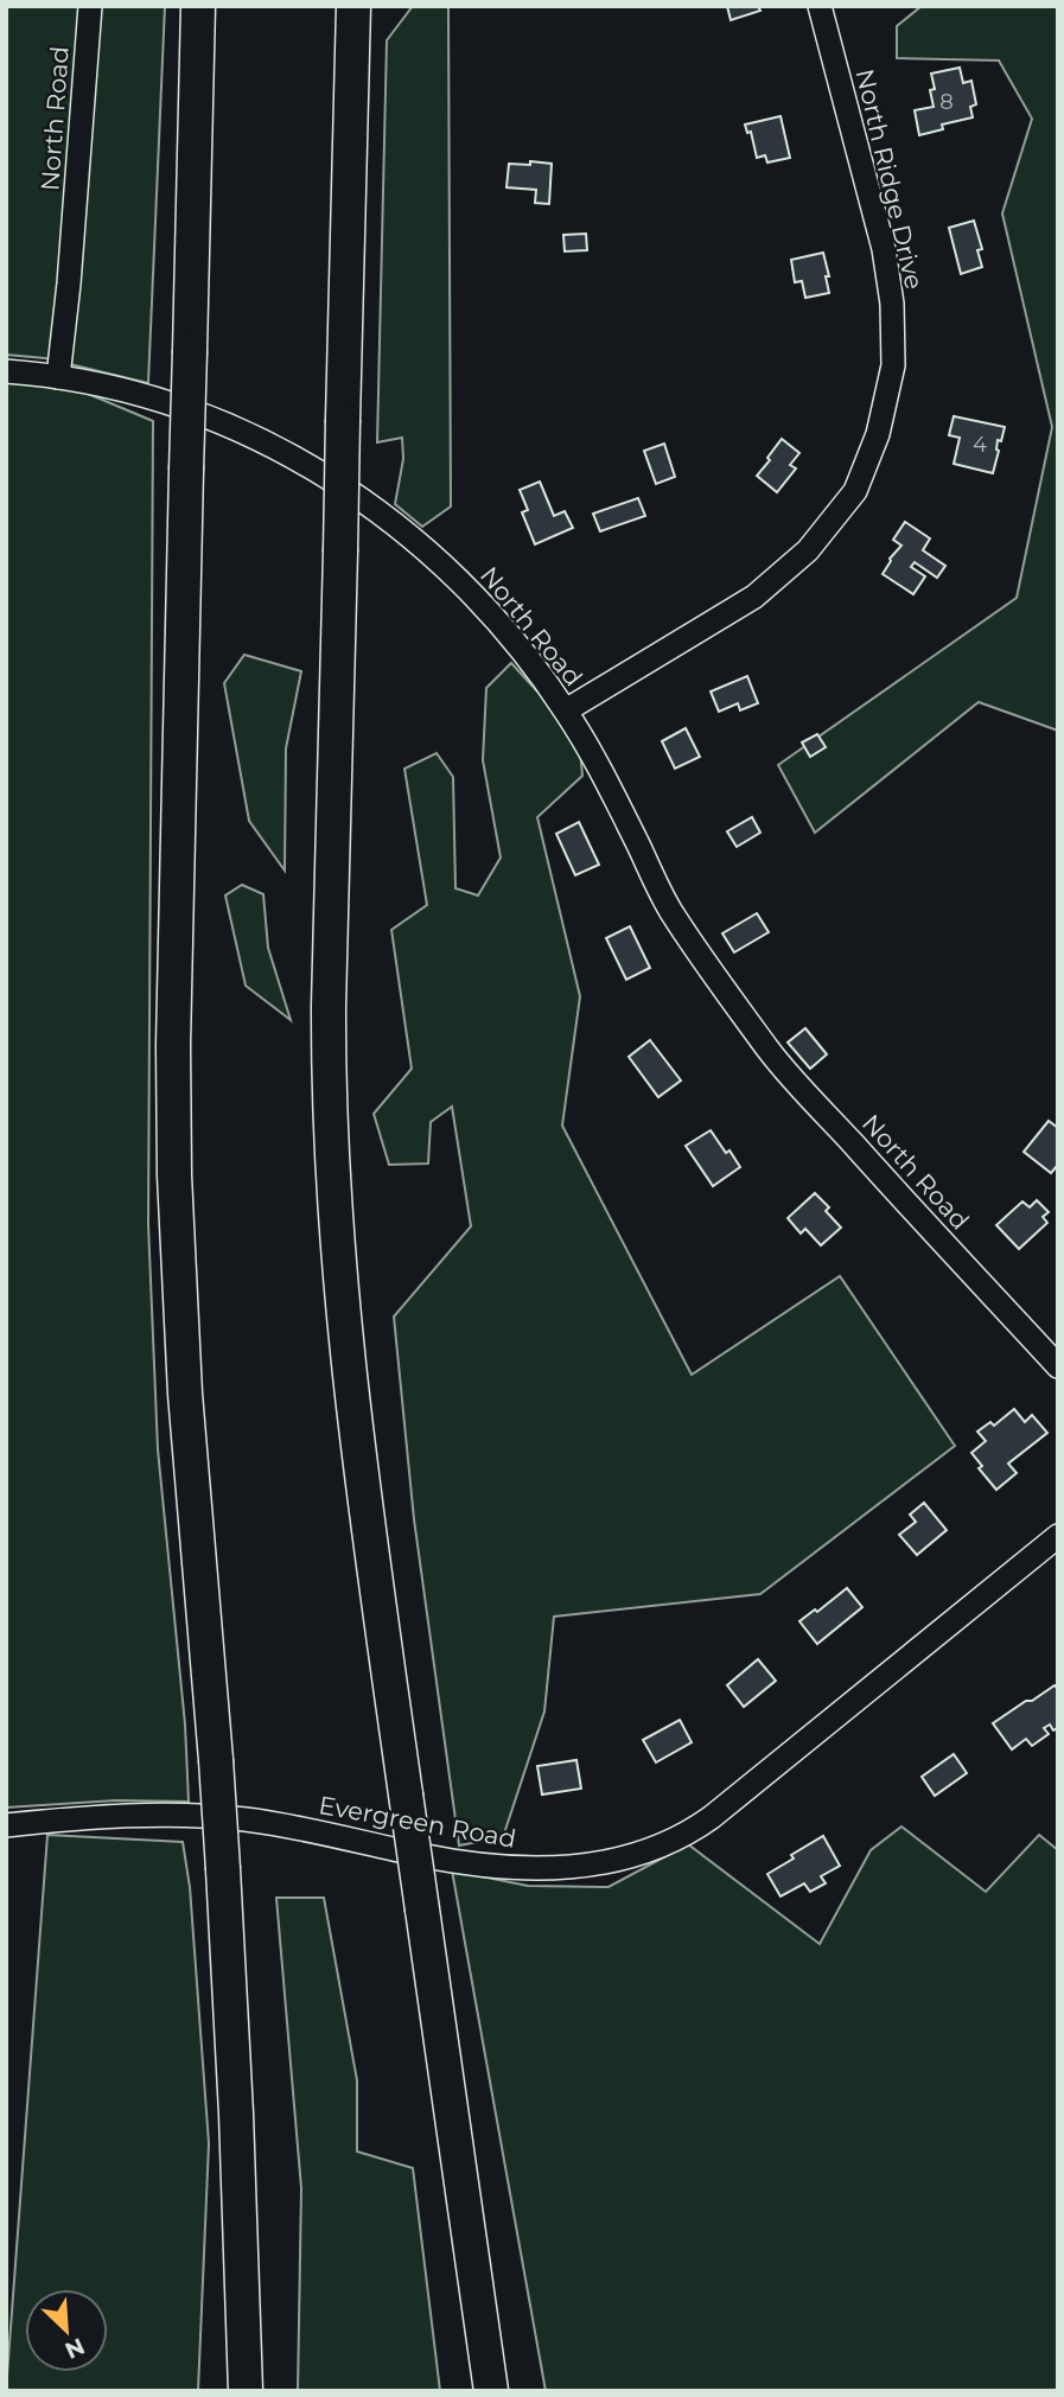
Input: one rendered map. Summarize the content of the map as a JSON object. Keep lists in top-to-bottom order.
{
  "streets": {
    "street": ["North Road", "North Ridge Drive", "Evergreen Road"]
  },
  "crossings": [
    ["North Road", "North Ridge Drive"]
  ],
  "house_numbers": ["8", "4"],
  "north": "bottom right"
}
